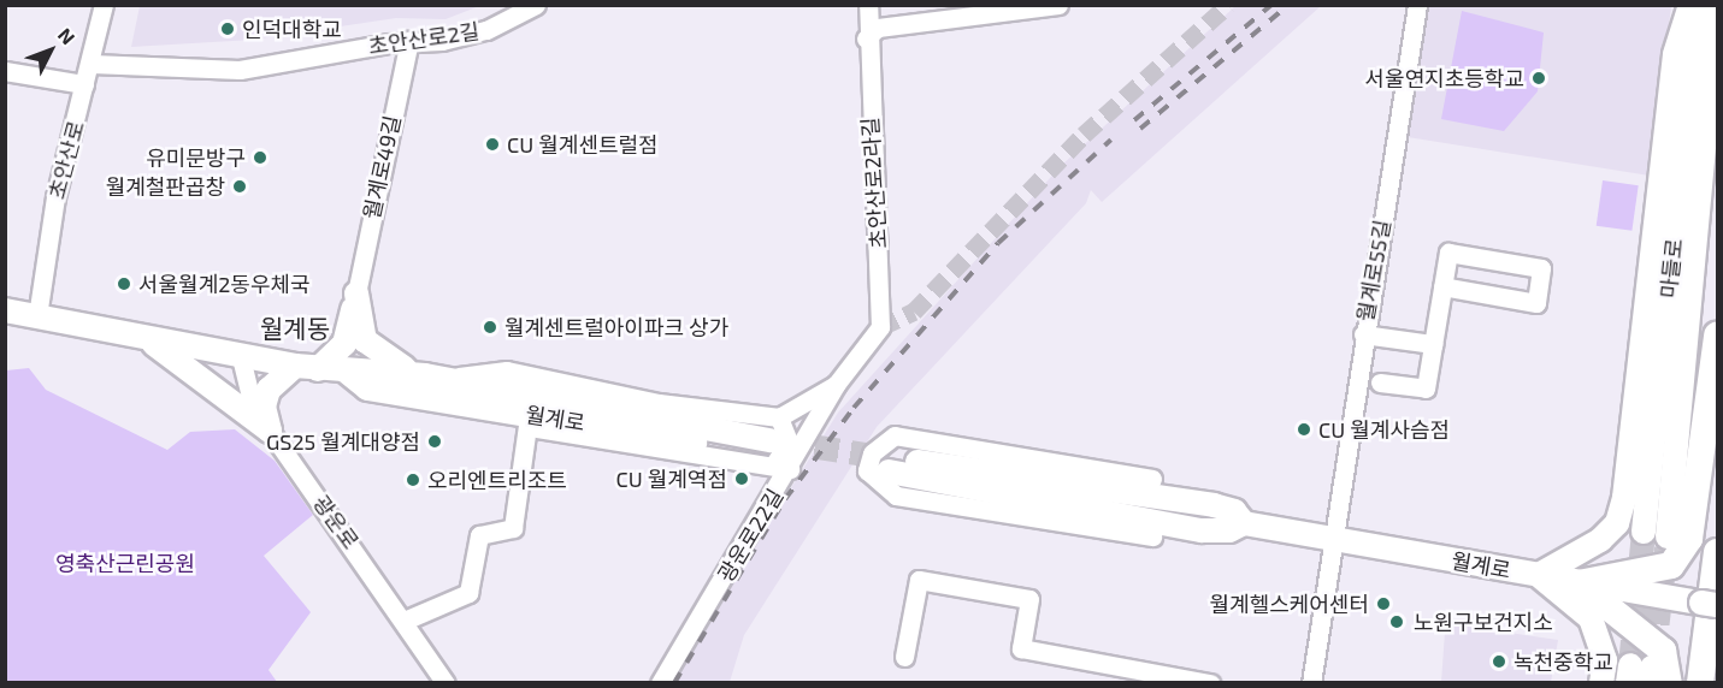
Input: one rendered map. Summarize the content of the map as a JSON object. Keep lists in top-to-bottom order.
{
  "streets": {
    "main road": ["마들로", "월계로"],
    "street": [
      "초안산로2길",
      "초안산로",
      "월계로49길",
      "초안산로2라길",
      "월계로55길",
      "광운로",
      "광운로22길"
    ]
  },
  "crossings": [
    ["초안산로2길", "초안산로"],
    ["초안산로2길", "월계로49길"],
    ["초안산로", "월계로"],
    ["초안산로2라길", "광운로22길"],
    ["월계로55길", "월계로"],
    ["월계로", "광운로"]
  ],
  "districts": ["월계동"],
  "parks": ["영축산근린공원"],
  "places": [
    "인덕대학교",
    "서울연지초등학교",
    "CU 월계센트럴점",
    "유미문방구",
    "월계철판곱창",
    "서울월계2동우체국",
    "월계센트럴아이파크 상가",
    "CU 월계사슴점",
    "GS25 월계대양점",
    "CU 월계역점",
    "오리엔트리조트",
    "월계헬스케어센터",
    "노원구보건지소",
    "녹천중학교"
  ],
  "north": "top right"
}
